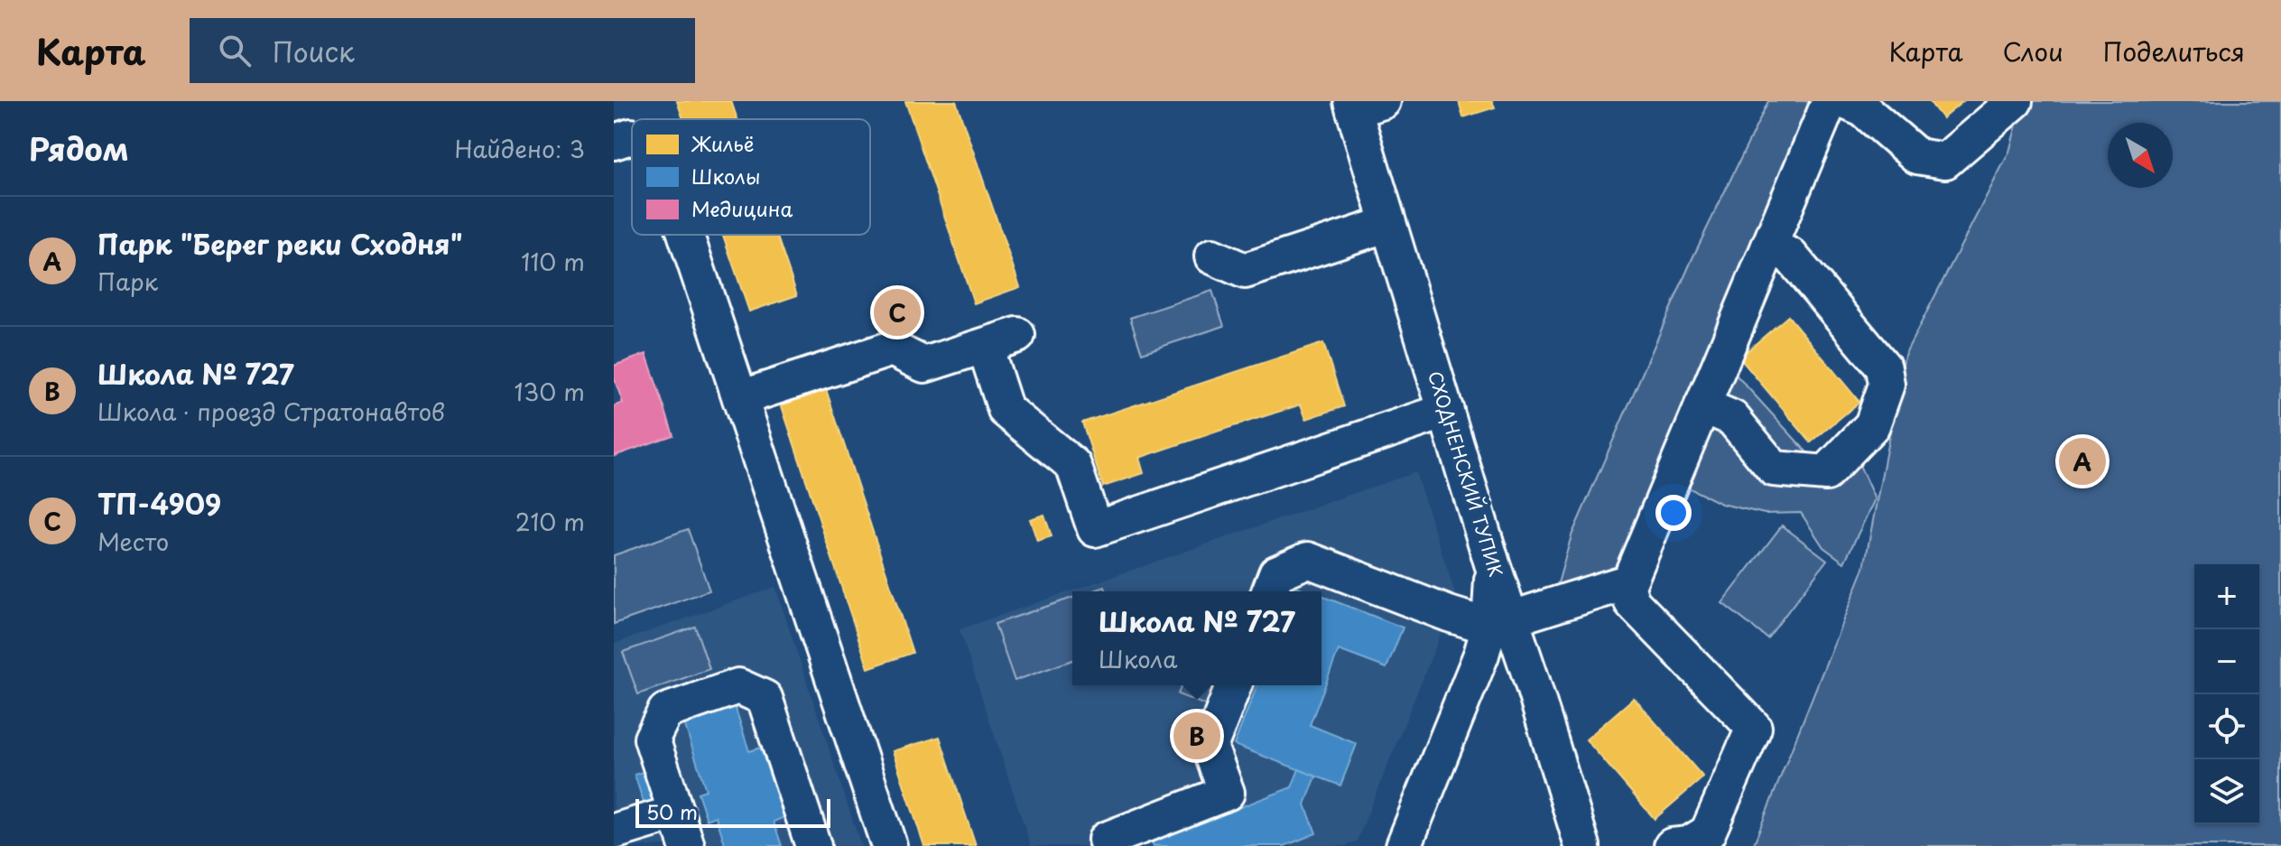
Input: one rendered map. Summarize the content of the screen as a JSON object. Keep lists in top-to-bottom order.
{
  "streets": {
    "street": ["СХОДНЕНСКИЙ ТУПИК"]
  },
  "legend": ["Жильё", "Школы", "Медицина"],
  "scale_bar": "50 m",
  "north": "bottom right",
  "page": {
    "header": "Карта",
    "search": "Поиск",
    "nav": ["Карта", "Слои", "Поделиться"],
    "heading": ["Рядом", "Найдено: 3"],
    "list": [
      {
        "mark": "A",
        "name": "Парк \"Берег реки Сходня\"",
        "note": "Парк",
        "value": "110 m"
      },
      {
        "mark": "B",
        "name": "Школа № 727",
        "note": "Школа · проезд Стратонавтов",
        "value": "130 m"
      },
      {
        "mark": "C",
        "name": "ТП-4909",
        "note": "Место",
        "value": "210 m"
      }
    ],
    "pins": ["C", "A", "B"],
    "map_buttons": ["+", "−"],
    "popup": ["Школа № 727", "Школа"],
    "scale": "50 m"
  }
}
